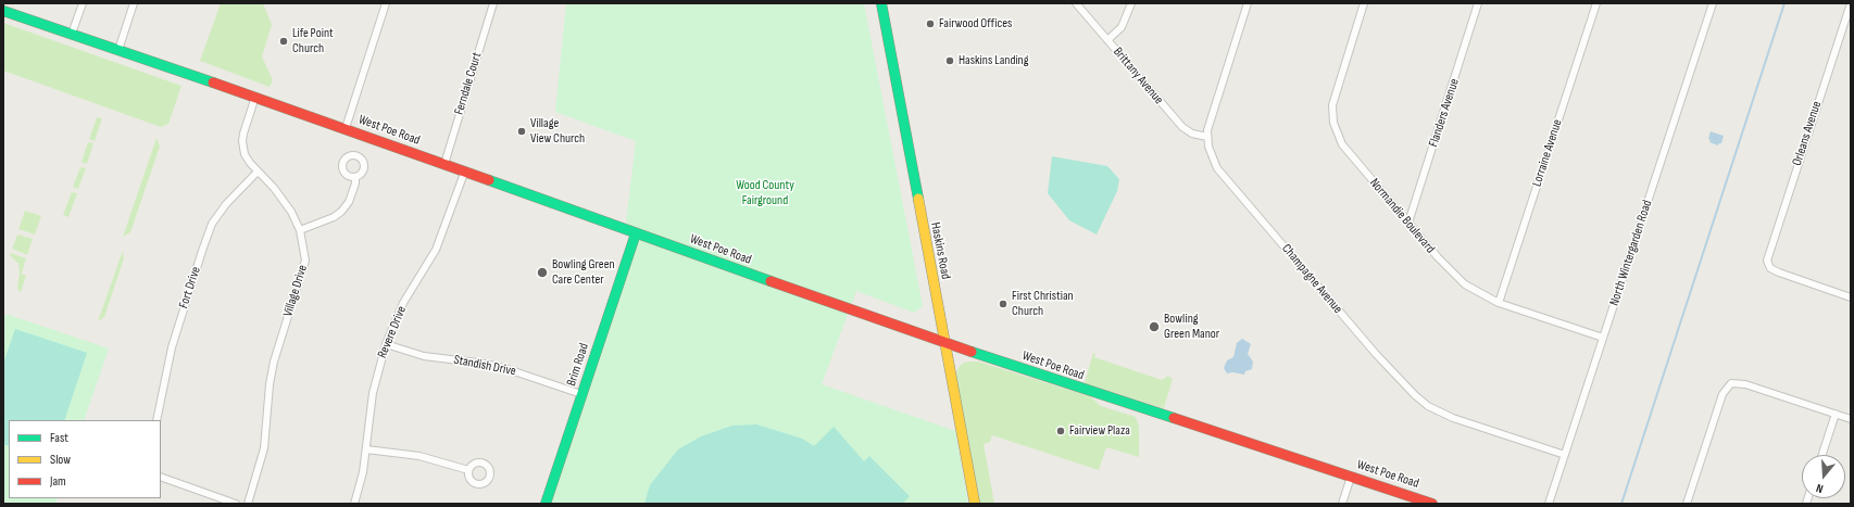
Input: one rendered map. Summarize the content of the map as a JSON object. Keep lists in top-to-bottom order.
{
  "streets": {
    "main road": ["West Poe Road", "Haskins Road", "Brim Road"],
    "street": [
      "Brittany Avenue",
      "Ferndale Court",
      "Flanders Avenue",
      "Orleans Avenue",
      "Lorraine Avenue",
      "Normandie Boulevard",
      "North Wintergarden Road",
      "Champagne Avenue",
      "Fort Drive",
      "Village Drive",
      "Revere Drive",
      "Standish Drive"
    ]
  },
  "crossings": [
    ["Brittany Avenue", "Champagne Avenue"],
    ["Ferndale Court", "West Poe Road"],
    ["Flanders Avenue", "Normandie Boulevard"],
    ["West Poe Road", "Haskins Road"],
    ["West Poe Road", "Village Drive"],
    ["West Poe Road", "Revere Drive"],
    ["West Poe Road", "Brim Road"],
    ["Lorraine Avenue", "Normandie Boulevard"],
    ["Normandie Boulevard", "North Wintergarden Road"],
    ["North Wintergarden Road", "Champagne Avenue"],
    ["Fort Drive", "Village Drive"],
    ["Revere Drive", "Standish Drive"],
    ["Brim Road", "Standish Drive"]
  ],
  "parks": ["Wood County Fairground"],
  "places": [
    "Fairwood Offices",
    "Life Point Church",
    "Haskins Landing",
    "Village View Church",
    "Bowling Green Care Center",
    "First Christian Church",
    "Bowling Green Manor",
    "Fairview Plaza"
  ],
  "legend": ["Fast", "Slow", "Jam"],
  "north": "bottom"
}
